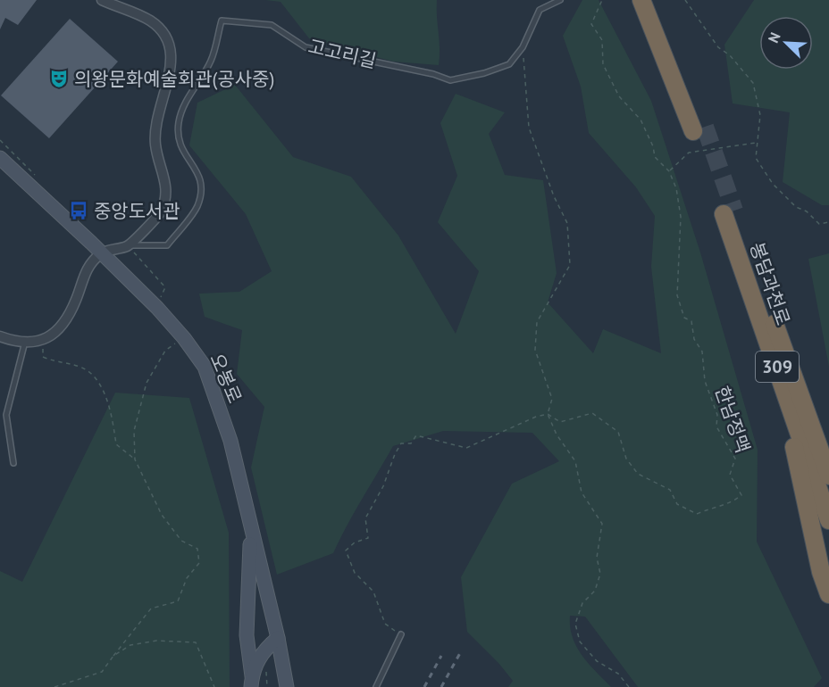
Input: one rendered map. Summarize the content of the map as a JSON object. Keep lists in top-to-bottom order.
{
  "streets": {
    "highway": ["봉담과천로", "309"],
    "street": ["오봉로"],
    "lane": ["고고리길"],
    "path": ["한남정맥"]
  },
  "places": {
    "theatre": ["의왕문화예술회관(공사중)"],
    "bus stop": ["중앙도서관"]
  },
  "north": "top left"
}
